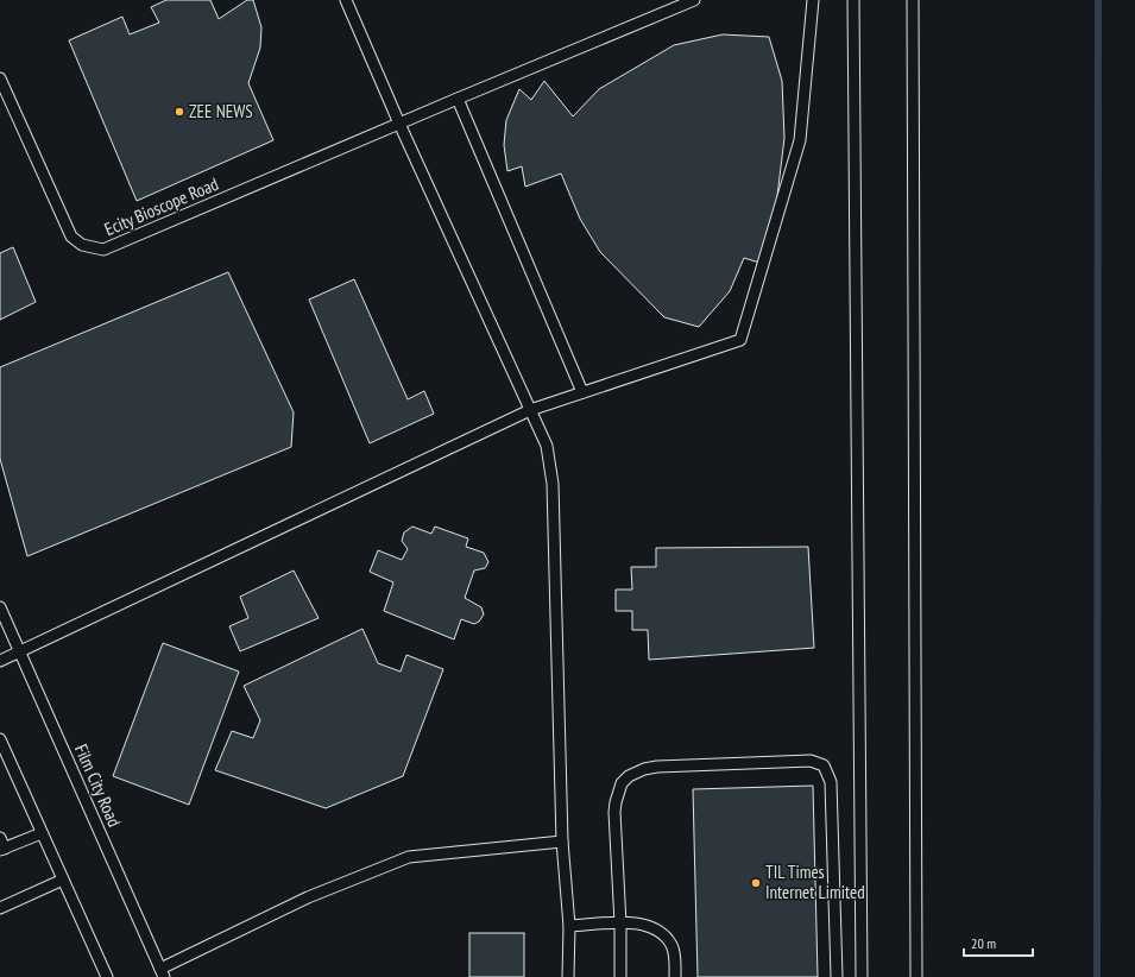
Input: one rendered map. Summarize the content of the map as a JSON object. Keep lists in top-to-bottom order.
{
  "streets": {
    "lane": ["Ecity Bioscope Road", "Film City Road"]
  },
  "places": ["ZEE NEWS", "TIL Times Internet Limited"],
  "scale_bar": "20 m"
}
